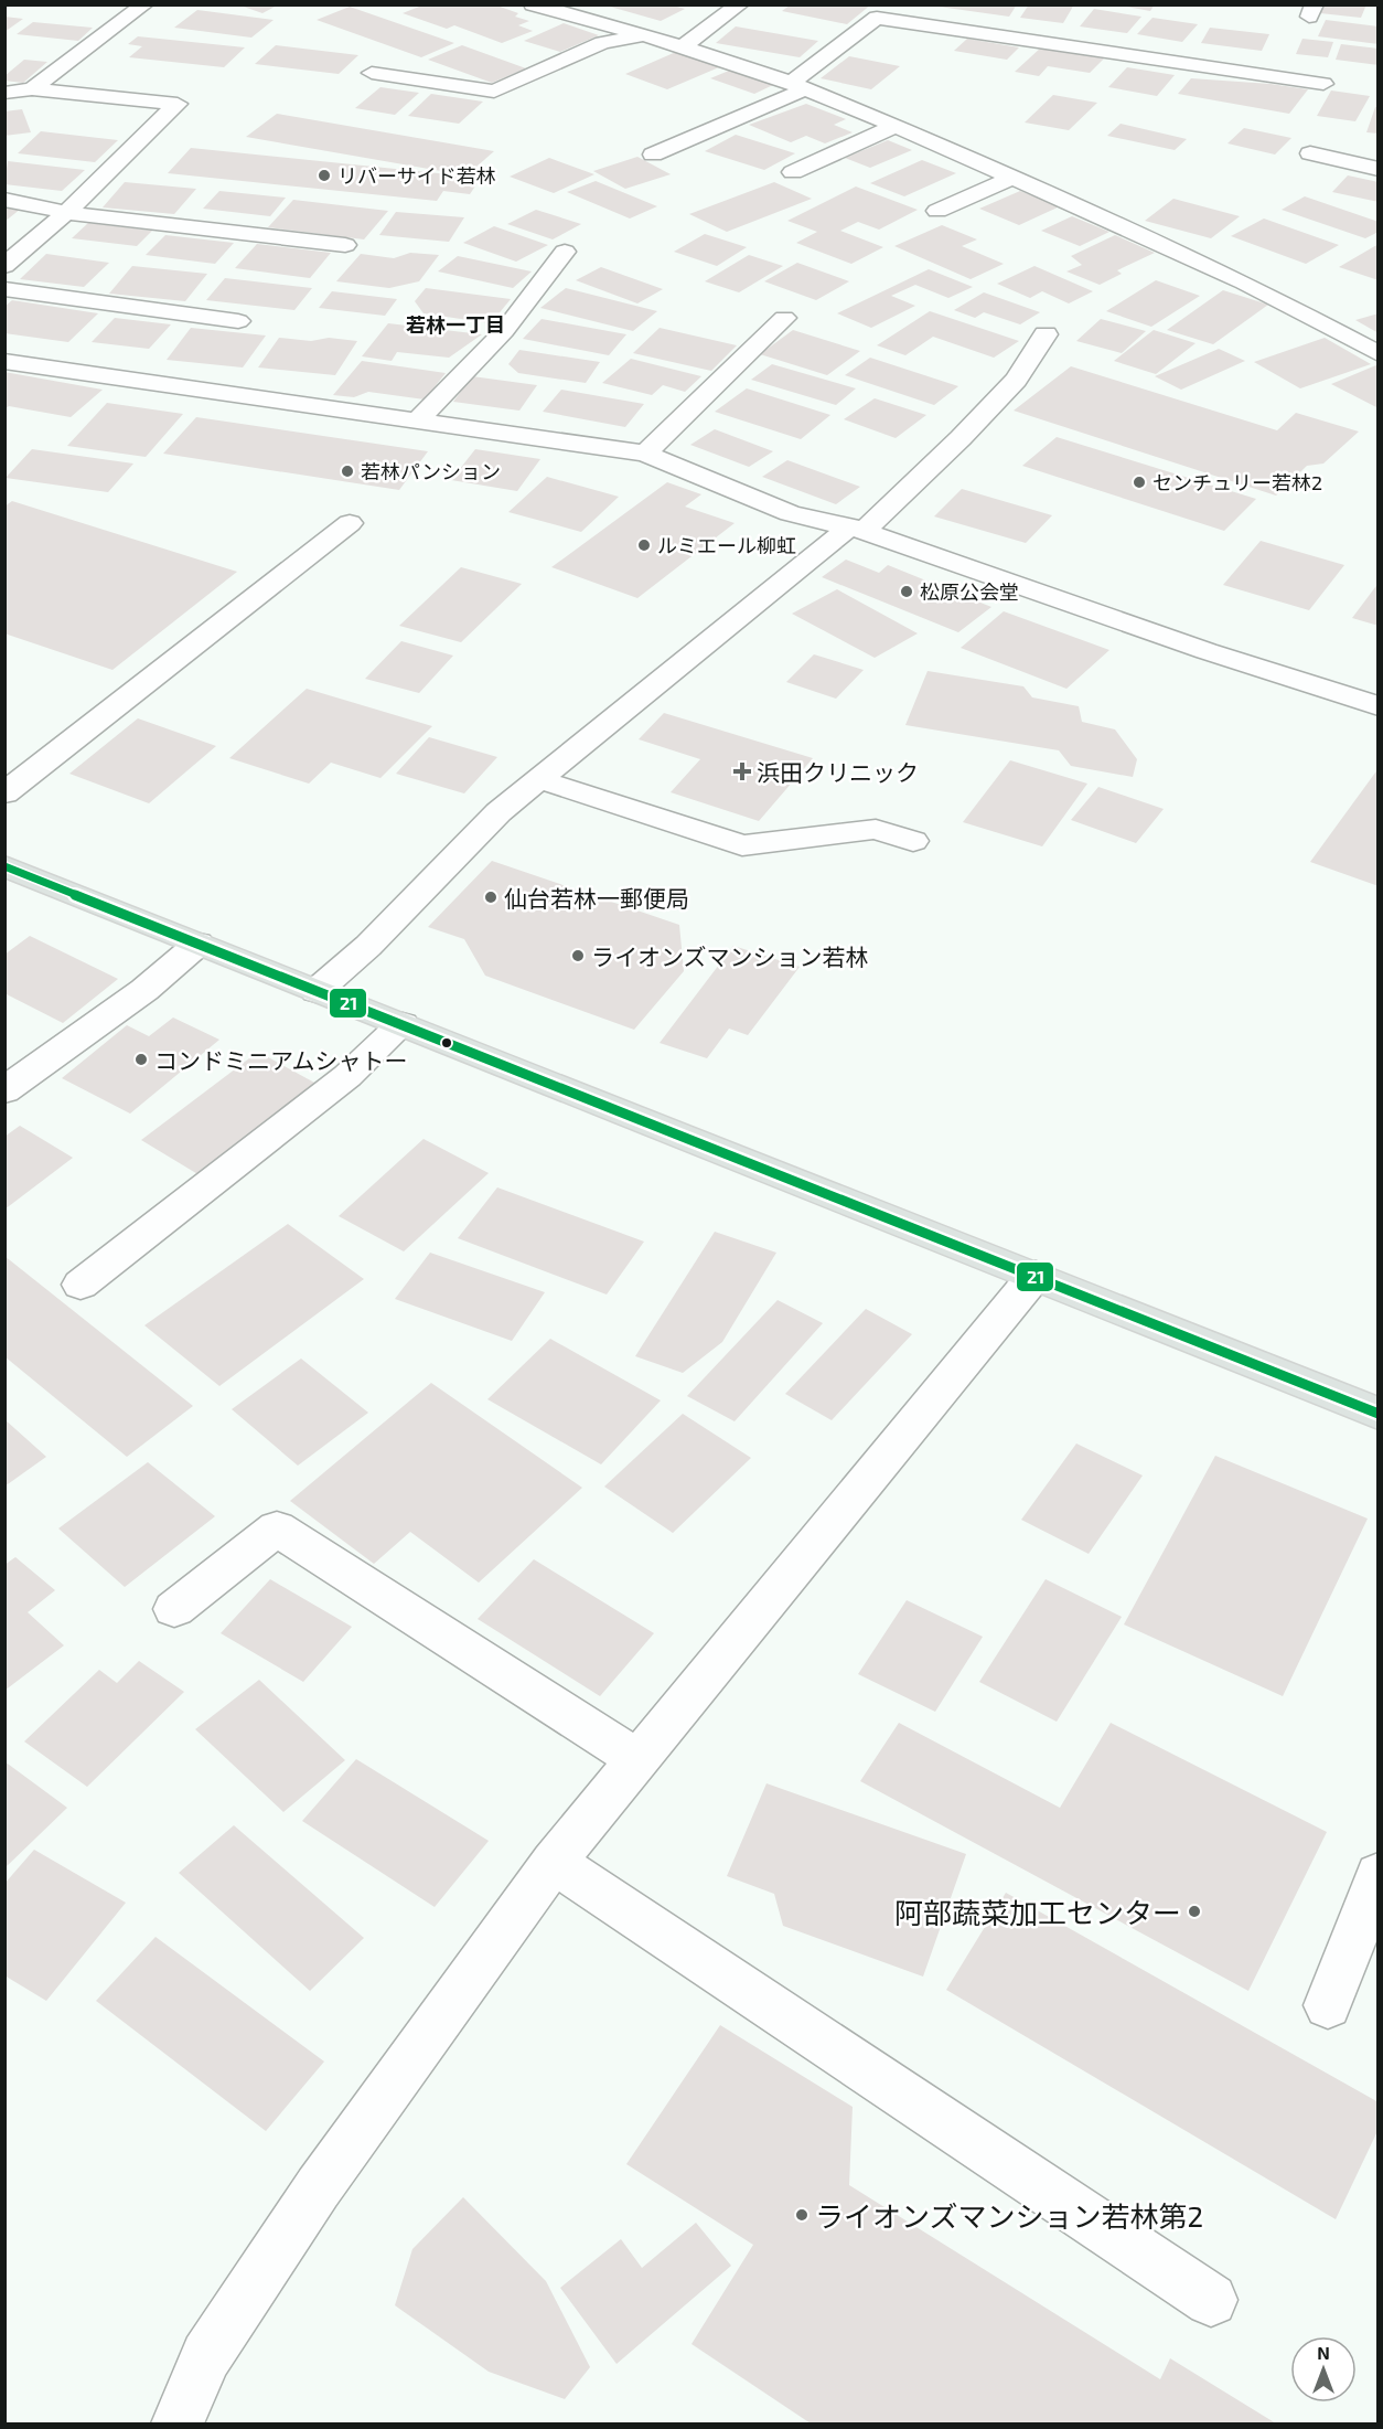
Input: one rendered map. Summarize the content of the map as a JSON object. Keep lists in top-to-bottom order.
{
  "districts": ["若林一丁目"],
  "places": {
    "other": [
      "リバーサイド若林",
      "若林パンション",
      "センチュリー若林2",
      "ルミエール柳虹",
      "松原公会堂",
      "仙台若林一郵便局",
      "ライオンズマンション若林",
      "コンドミニアムシャトー",
      "阿部蔬菜加工センター",
      "ライオンズマンション若林第2"
    ],
    "health": ["浜田クリニック"]
  },
  "lines": ["transit line 21"],
  "north": "top"
}
